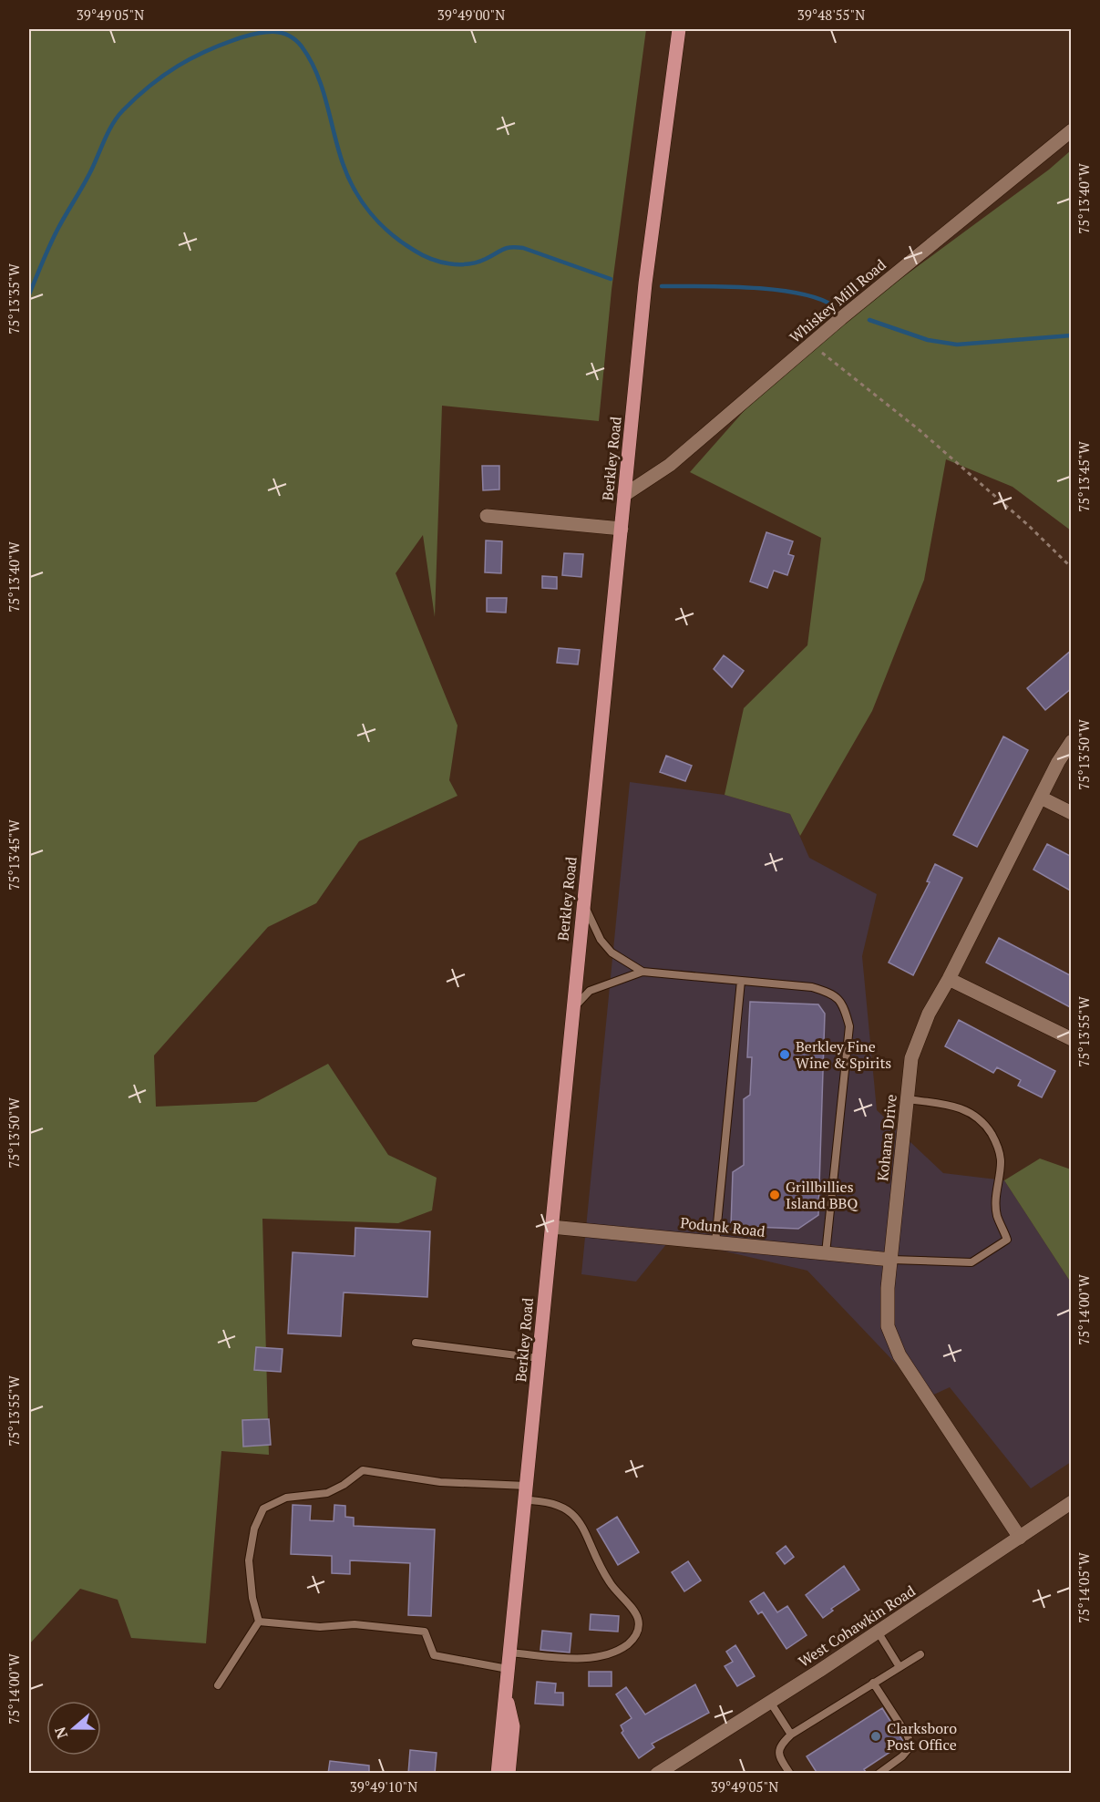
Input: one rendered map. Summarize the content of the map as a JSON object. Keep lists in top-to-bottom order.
{
  "streets": {
    "main road": ["Berkley Road"],
    "street": [
      "Whiskey Mill Road",
      "Kohana Drive",
      "Podunk Road",
      "West Cohawkin Road"
    ]
  },
  "crossings": [
    ["Whiskey Mill Road", "Berkley Road"],
    ["Berkley Road", "Podunk Road"],
    ["Kohana Drive", "Podunk Road"],
    ["Kohana Drive", "West Cohawkin Road"]
  ],
  "places": ["Berkley Fine Wine & Spirits", "Grillbillies Island BBQ", "Clarksboro Post Office"],
  "north": "left",
  "coordinates": [
    "39°49'05\"N",
    "39°49'00\"N",
    "39°48'55\"N",
    "75°13'40\"W",
    "75°13'35\"W",
    "75°13'45\"W",
    "75°13'50\"W",
    "75°13'55\"W",
    "75°14'00\"W",
    "75°14'05\"W",
    "39°49'10\"N"
  ]
}
